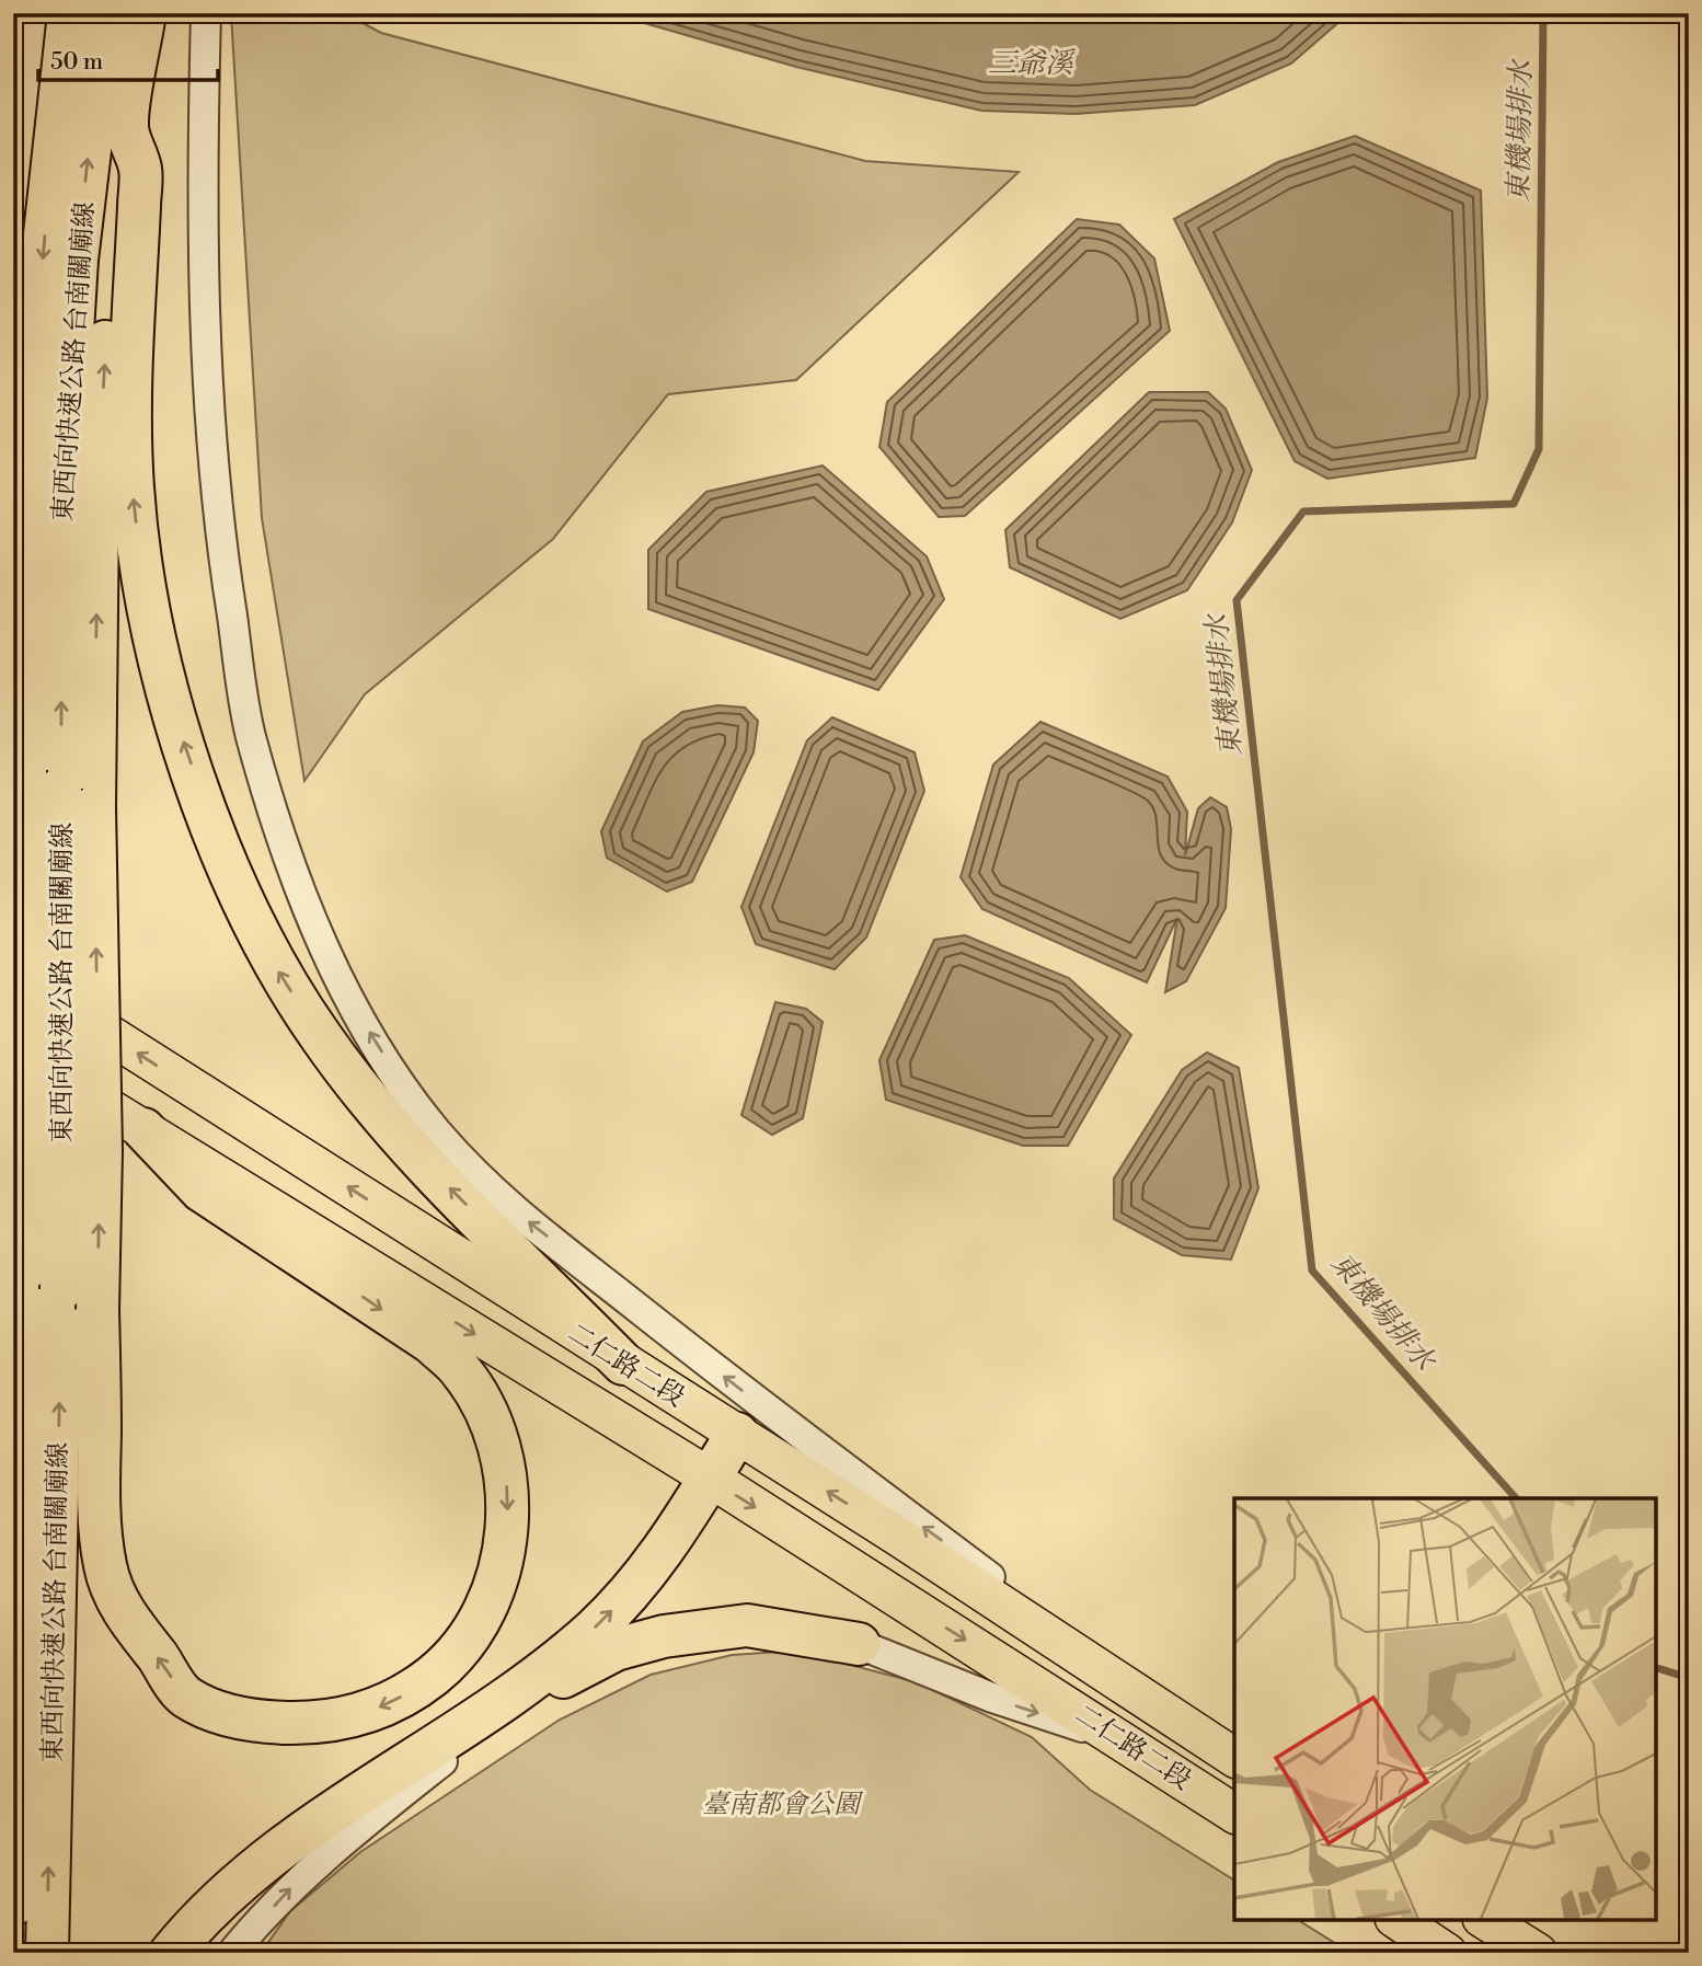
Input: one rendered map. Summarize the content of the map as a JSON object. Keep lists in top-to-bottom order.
{
  "streets": {
    "highway": ["東西向快速公路 台南關廟線"],
    "main road": ["二仁路二段"]
  },
  "water": ["三爺溪", "東機場排水"],
  "parks": ["臺南都會公園"],
  "scale_bar": "50 m"
}
